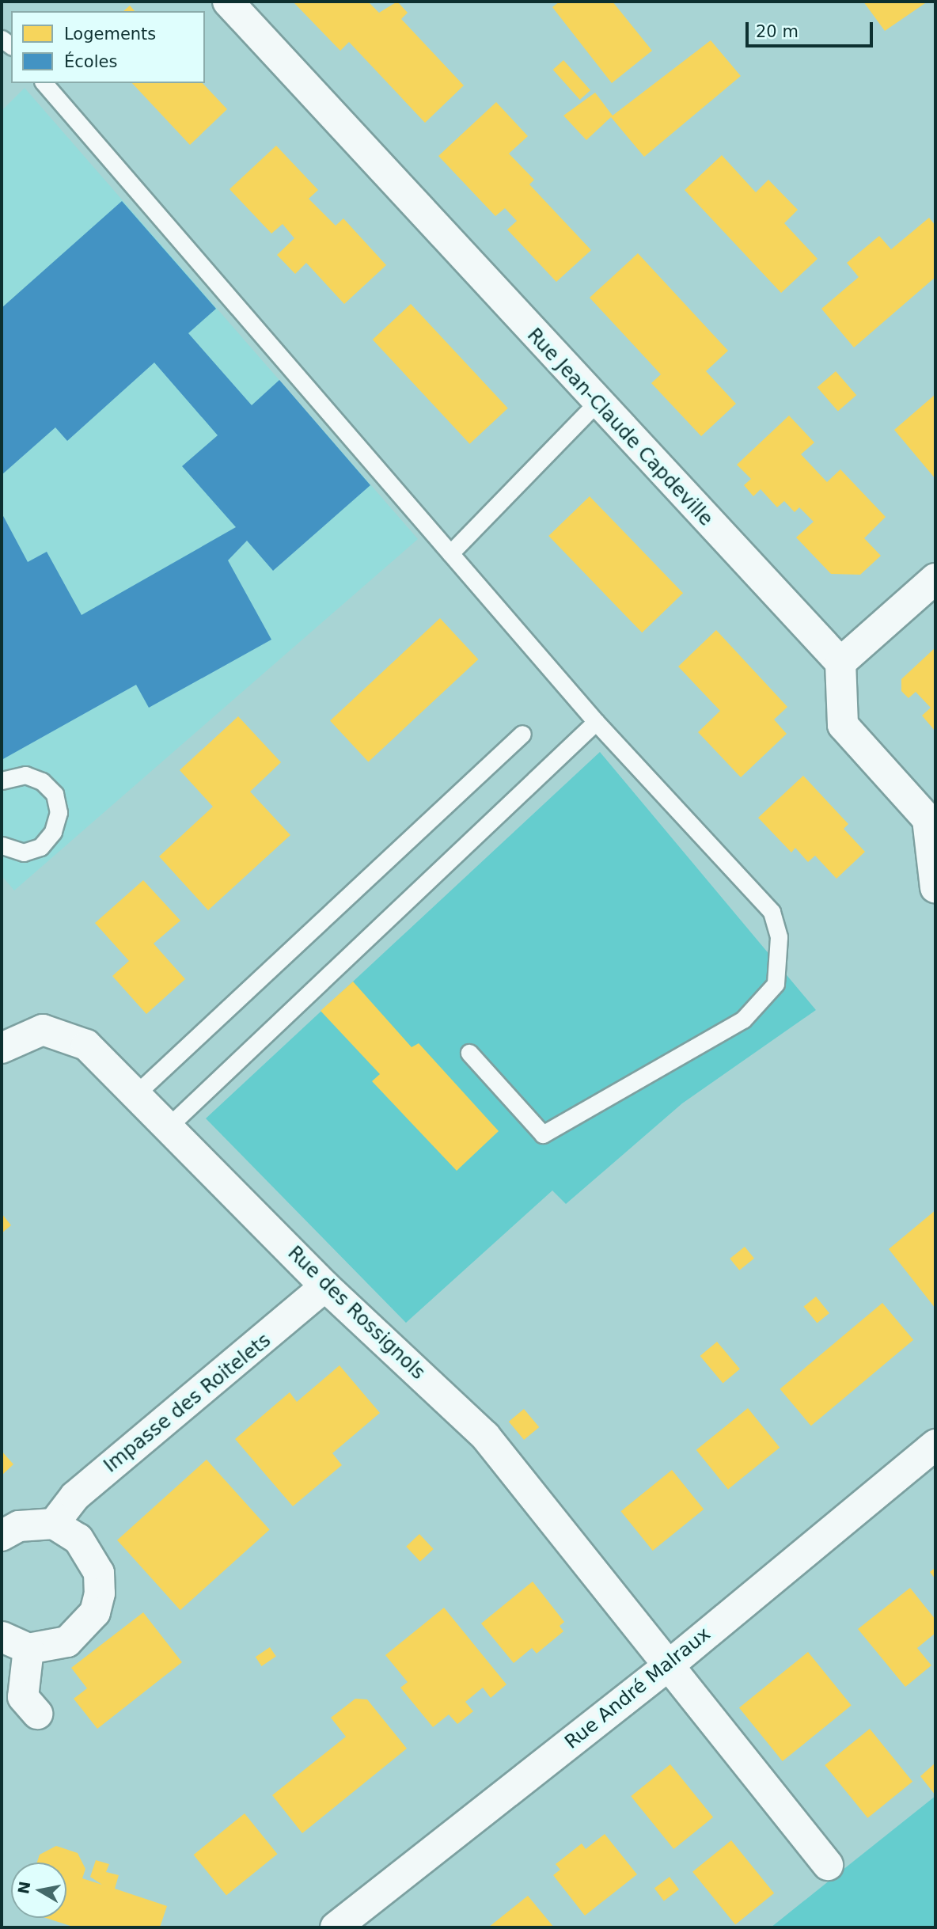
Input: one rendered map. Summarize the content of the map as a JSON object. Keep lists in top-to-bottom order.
{
  "streets": {
    "street": [
      "Rue Jean-Claude Capdeville",
      "Rue des Rossignols",
      "Impasse des Roitelets",
      "Rue André Malraux"
    ]
  },
  "crossings": [
    ["Rue des Rossignols", "Impasse des Roitelets"],
    ["Rue des Rossignols", "Rue André Malraux"]
  ],
  "legend": ["Logements", "Écoles"],
  "scale_bar": "20 m",
  "north": "left"
}
